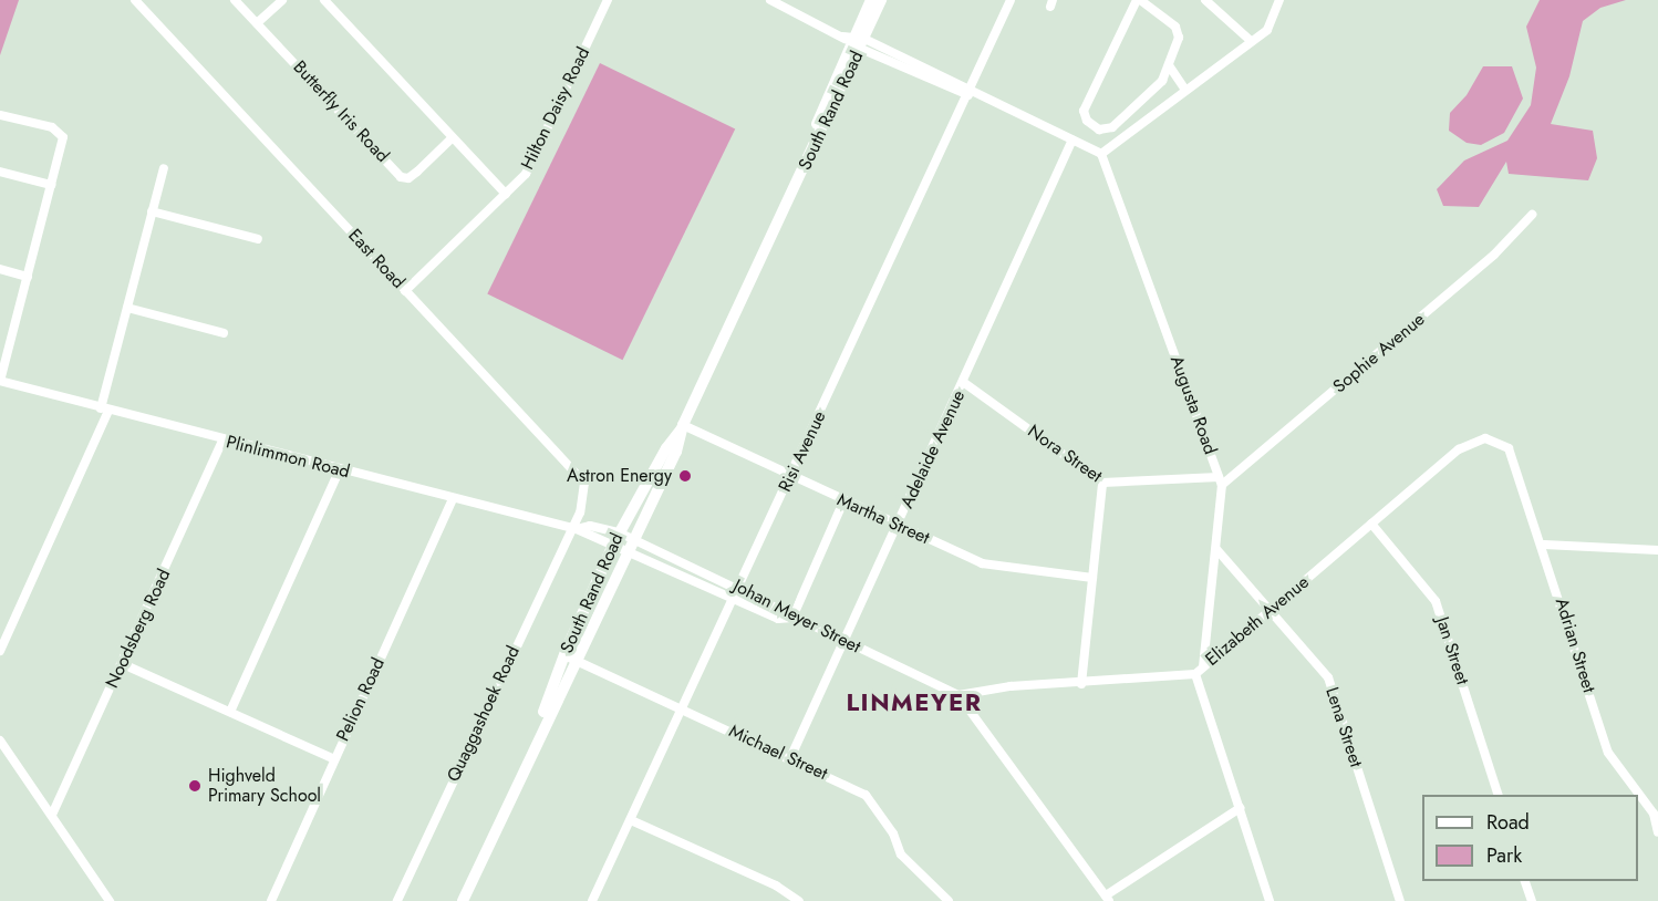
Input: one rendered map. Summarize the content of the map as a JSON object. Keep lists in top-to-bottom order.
{
  "streets": {
    "main road": ["South Rand Road"],
    "street": [
      "Hilton Daisy Road",
      "Butterfly Iris Road",
      "East Road",
      "Sophie Avenue",
      "Augusta Road",
      "Adelaide Avenue",
      "Risi Avenue",
      "Nora Street",
      "Plinlimmon Road",
      "Martha Street",
      "Johan Meyer Street",
      "Elizabeth Avenue",
      "Noodsberg Road",
      "Adrian Street",
      "Jan Street",
      "Pelion Road",
      "Quaggashoek Road",
      "Lena Street",
      "Michael Street"
    ]
  },
  "crossings": [
    ["Hilton Daisy Road", "East Road"],
    ["South Rand Road", "Plinlimmon Road"],
    ["South Rand Road", "Martha Street"],
    ["South Rand Road", "Johan Meyer Street"],
    ["South Rand Road", "Michael Street"],
    ["East Road", "Plinlimmon Road"],
    ["East Road", "Quaggashoek Road"],
    ["Sophie Avenue", "Augusta Road"],
    ["Sophie Avenue", "Nora Street"],
    ["Augusta Road", "Nora Street"],
    ["Augusta Road", "Elizabeth Avenue"],
    ["Augusta Road", "Lena Street"],
    ["Adelaide Avenue", "Nora Street"],
    ["Adelaide Avenue", "Martha Street"],
    ["Adelaide Avenue", "Johan Meyer Street"],
    ["Adelaide Avenue", "Michael Street"],
    ["Risi Avenue", "Plinlimmon Road"],
    ["Risi Avenue", "Martha Street"],
    ["Risi Avenue", "Johan Meyer Street"],
    ["Risi Avenue", "Michael Street"],
    ["Plinlimmon Road", "Johan Meyer Street"],
    ["Plinlimmon Road", "Noodsberg Road"],
    ["Plinlimmon Road", "Pelion Road"],
    ["Plinlimmon Road", "Quaggashoek Road"],
    ["Johan Meyer Street", "Elizabeth Avenue"],
    ["Elizabeth Avenue", "Adrian Street"],
    ["Elizabeth Avenue", "Jan Street"],
    ["Elizabeth Avenue", "Lena Street"]
  ],
  "districts": ["LINMEYER"],
  "places": ["Astron Energy", "Highveld Primary School"],
  "legend": ["Road", "Park"]
}
